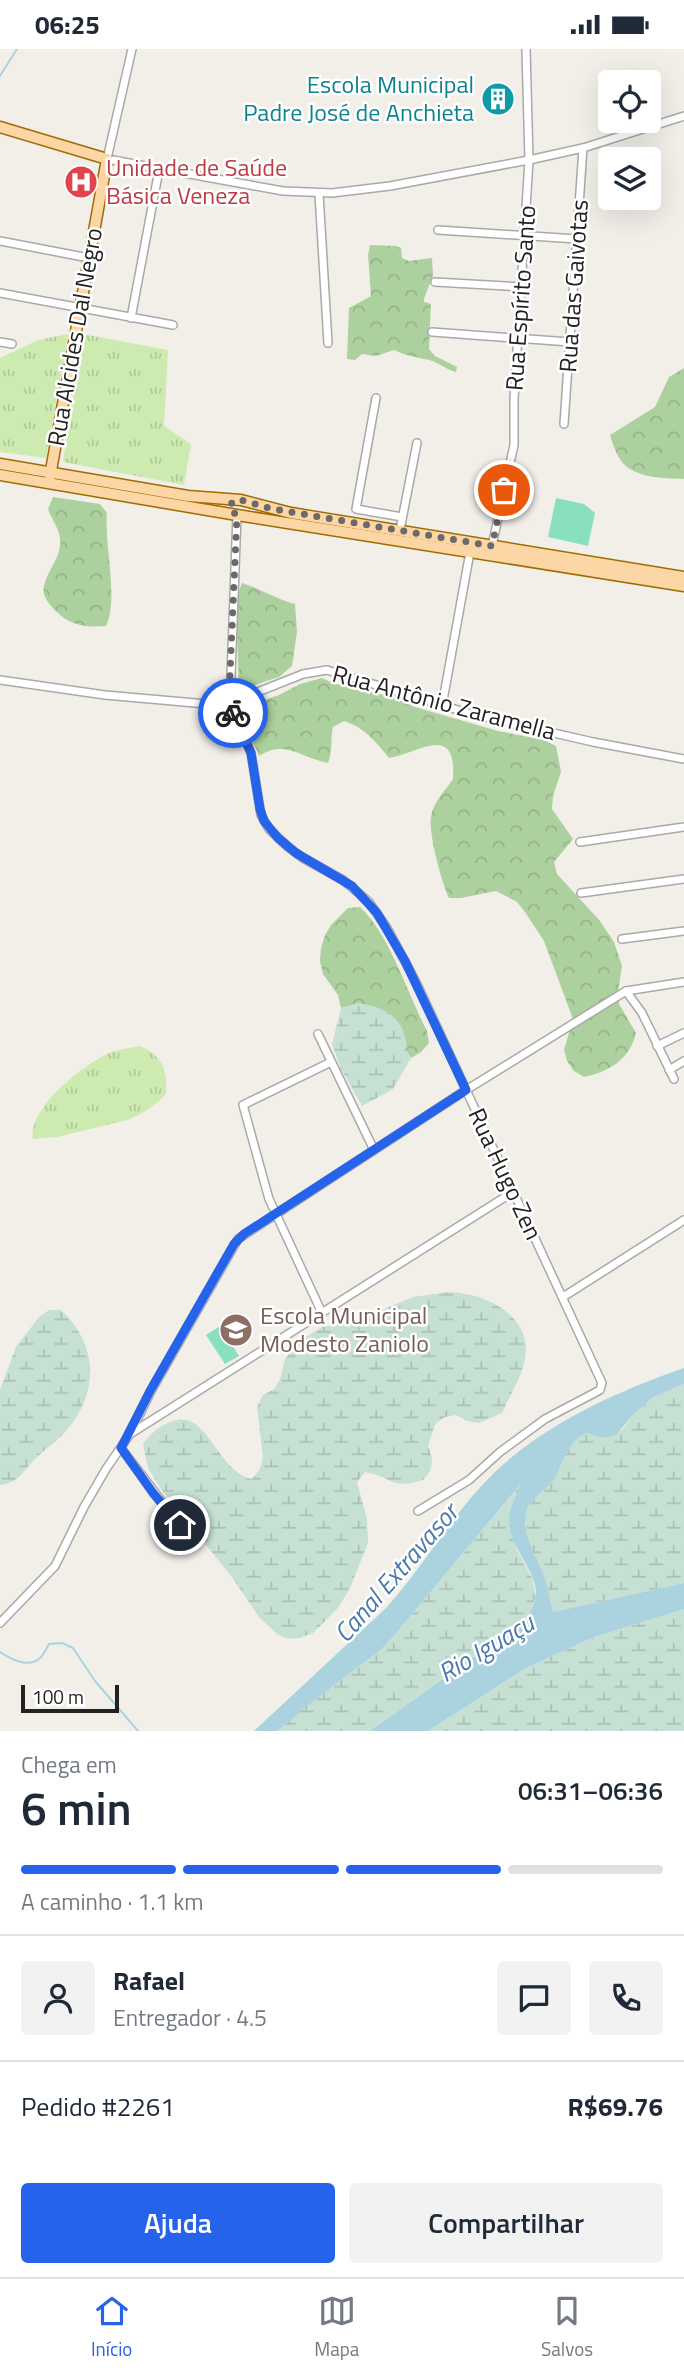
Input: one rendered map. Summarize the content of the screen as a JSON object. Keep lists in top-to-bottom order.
{
  "streets": {
    "main road": ["Rua Alcides Dal Negro"],
    "street": [
      "Rua das Gaivotas",
      "Rua Espírito Santo",
      "Rua Antônio Zaramella",
      "Rua Hugo Zen"
    ]
  },
  "crossings": [
    ["Rua Antônio Zaramella", "Rua Hugo Zen"]
  ],
  "water": ["Canal Extravasor", "Rio Iguaçu"],
  "places": {
    "building": ["Escola Municipal Padre José de Anchieta"],
    "hospital": ["Unidade de Saúde Básica Veneza"],
    "school or university": ["Escola Municipal Modesto Zaniolo"]
  },
  "scale_bar": "100 m",
  "page": {
    "status": "06:25",
    "scale": "100 m",
    "heading": ["6 min", "Chega em", "06:31–06:36"],
    "panel": [
      "Rafael",
      "Entregador · 4.5",
      "Pedido #2261",
      "R$69.76"
    ],
    "bar": "A caminho · 1.1 km",
    "buttons": ["Ajuda", "Compartilhar"],
    "tabs": ["Início", "Mapa", "Salvos"]
  }
}
